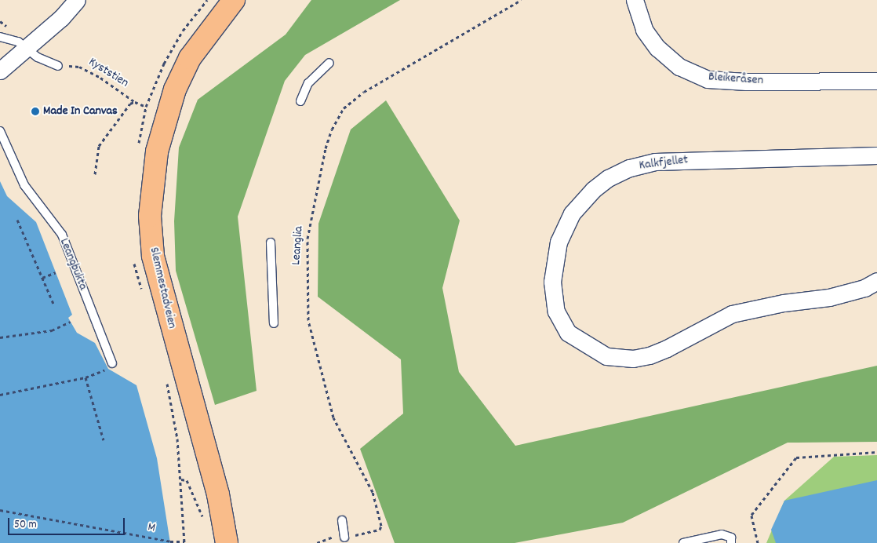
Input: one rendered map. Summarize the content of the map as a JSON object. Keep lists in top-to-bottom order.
{
  "streets": {
    "main road": ["Slemmestadveien"],
    "street": ["Bleikeråsen", "Kalkfjellet"],
    "lane": ["Leanglia", "Leangbukta"],
    "path": ["Kyststien", "M"]
  },
  "places": ["Made In Canvas"],
  "scale_bar": "50 m"
}
